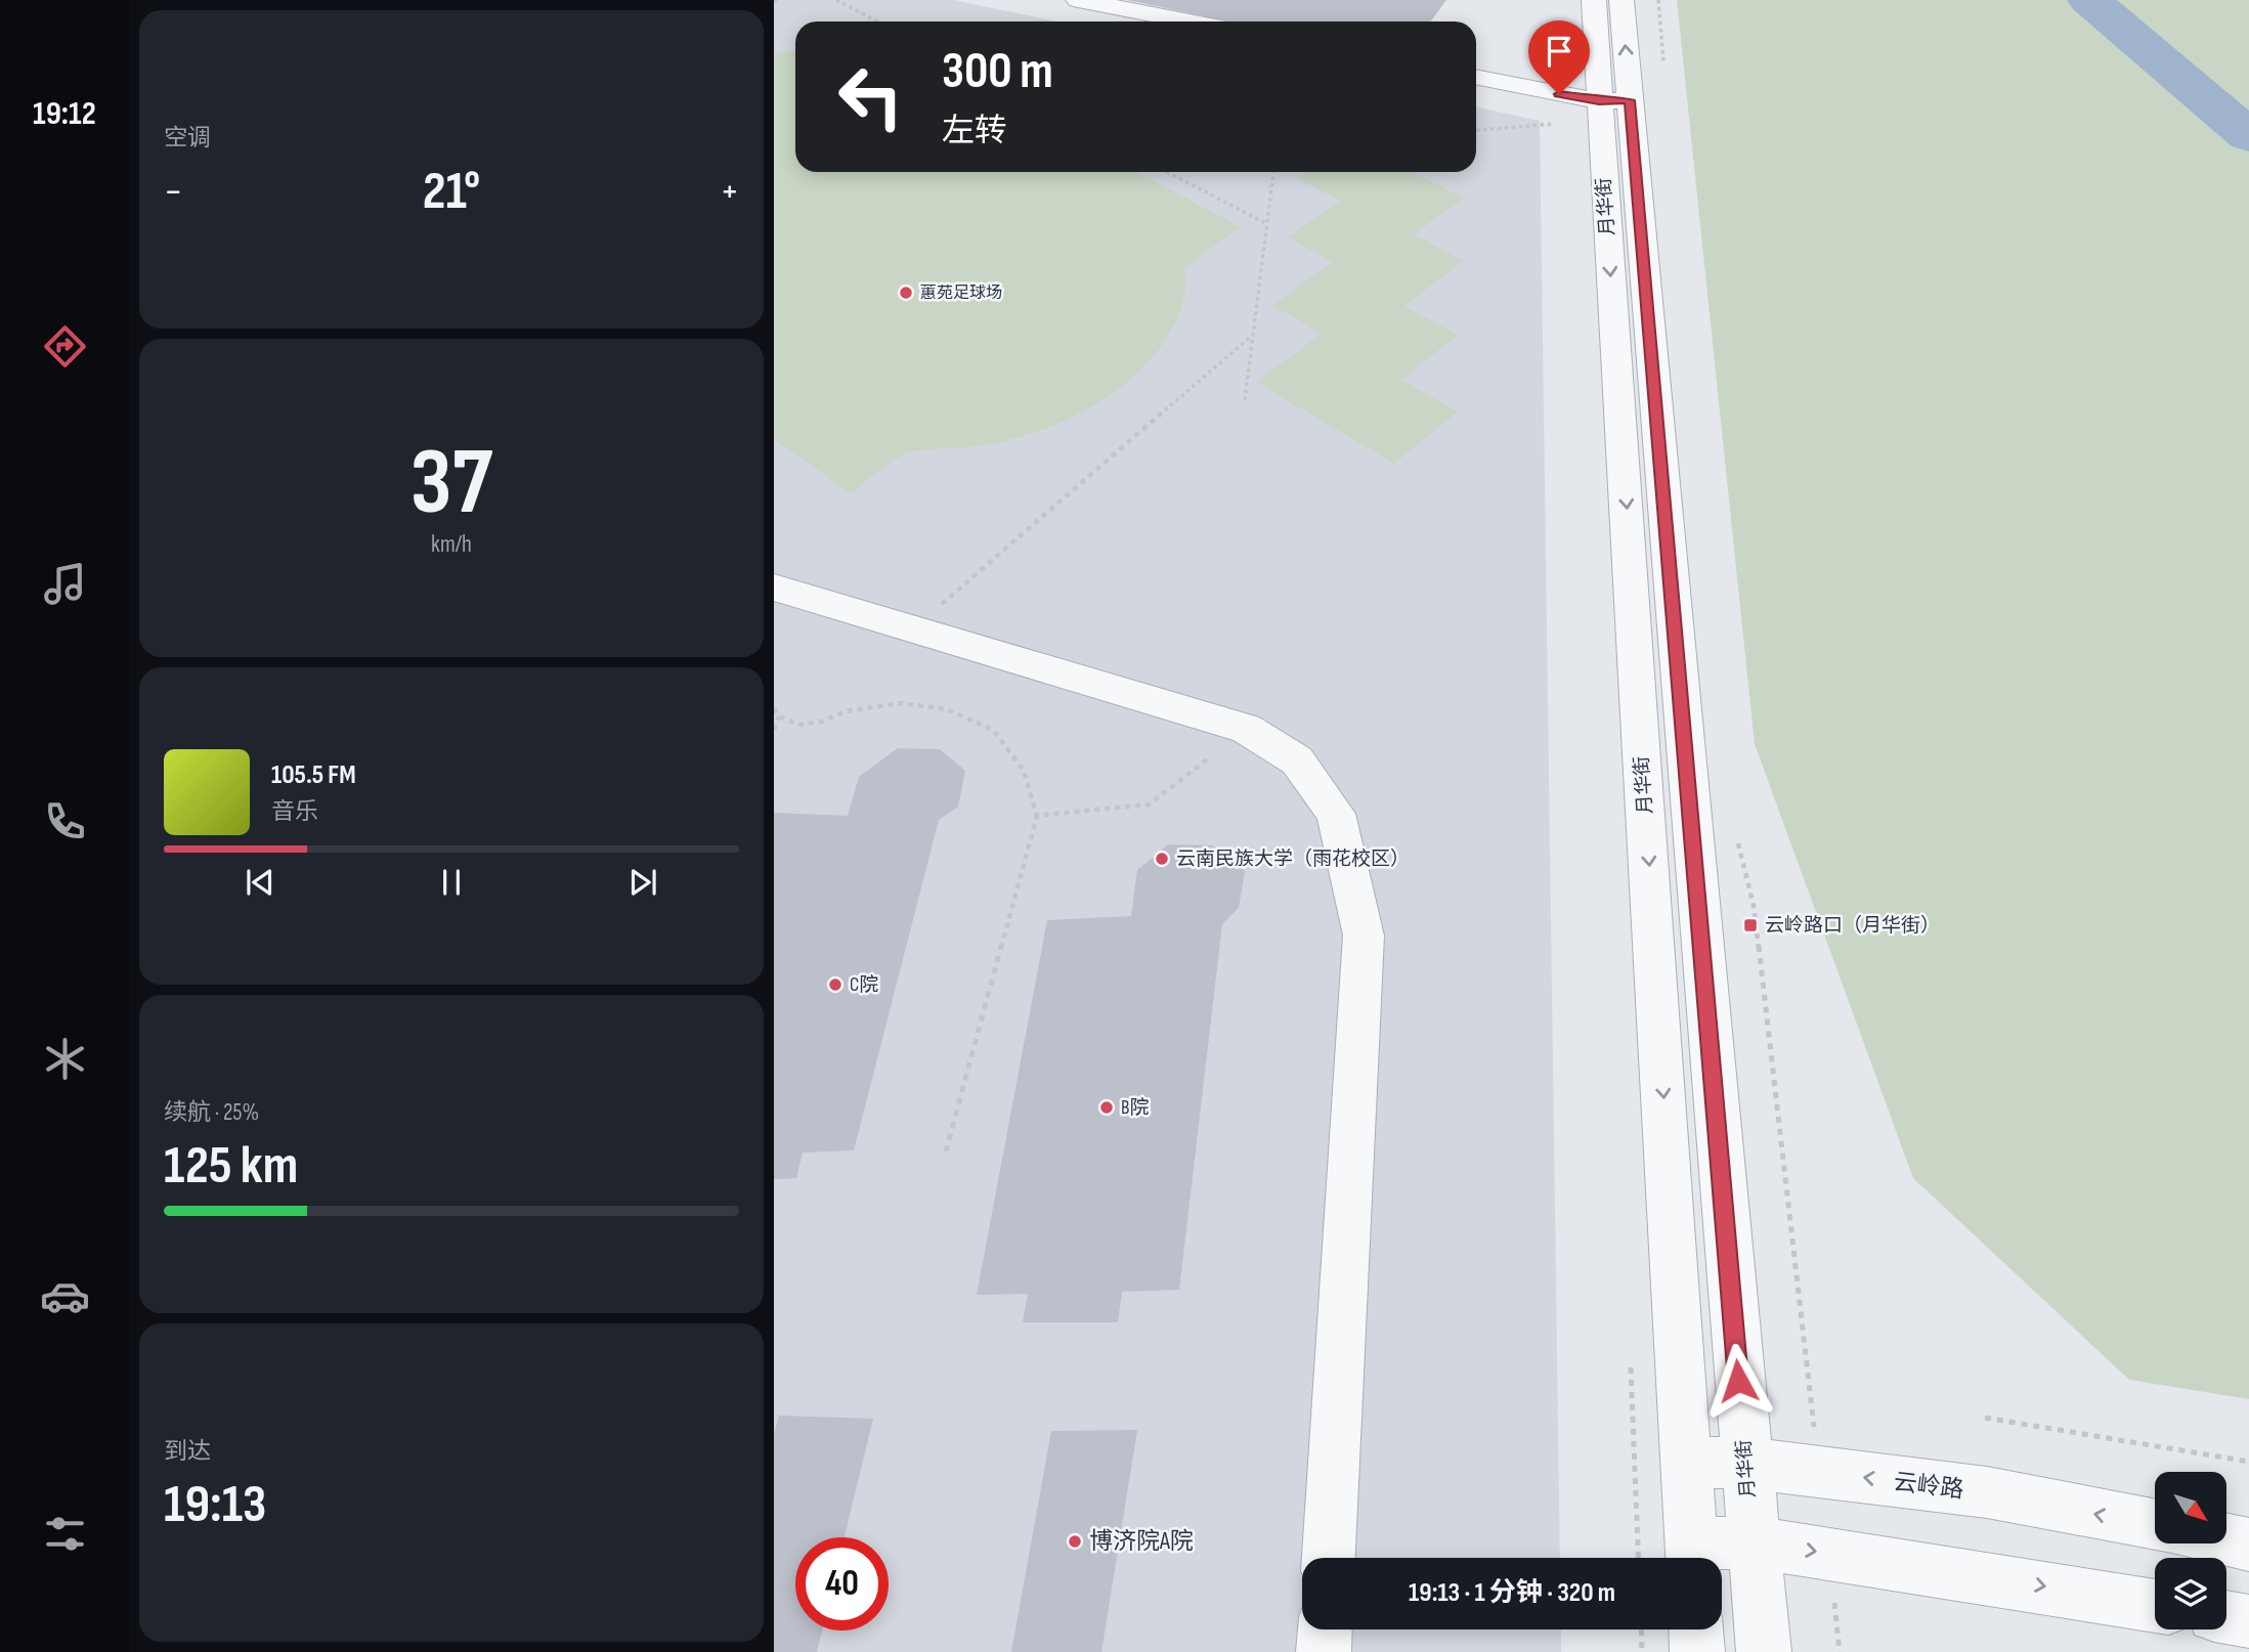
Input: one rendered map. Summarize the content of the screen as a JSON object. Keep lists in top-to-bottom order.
{
  "streets": {
    "street": ["月华街", "云岭路"]
  },
  "crossings": [
    ["月华街", "云岭路"]
  ],
  "places": {
    "other": [
      "蕙苑足球场",
      "云南民族大学（雨花校区）",
      "C院",
      "B院",
      "博济院A院"
    ],
    "transit": ["云岭路口（月华街）"]
  },
  "north": "bottom right",
  "page": {
    "tabs": "19:12",
    "tile": [
      "空调",
      ["37", "km/h"],
      ["续航 · 25%", "125 km"],
      ["到达", "19:13"]
    ],
    "turn": ["300 m", "左转"],
    "heat": ["−", "21°", "+"],
    "song": ["105.5 FM", "音乐"],
    "limit": "40",
    "trip": "19:13 · 1 分钟 · 320 m"
  }
}
